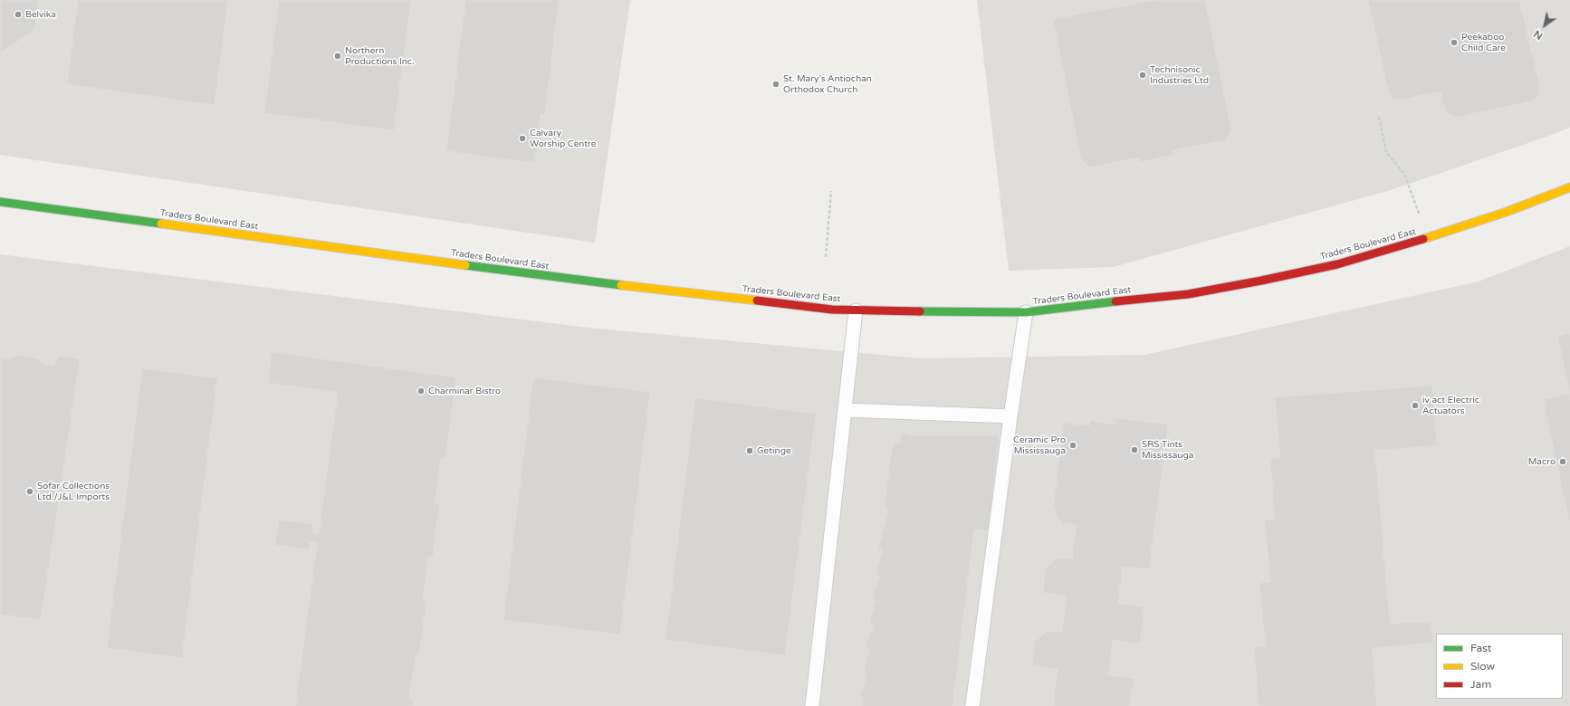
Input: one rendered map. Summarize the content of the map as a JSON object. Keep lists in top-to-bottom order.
{
  "streets": {
    "street": ["Traders Boulevard East"]
  },
  "places": [
    "Belvika",
    "Peekaboo Child Care",
    "Northern Productions Inc.",
    "Technisonic Industries Ltd",
    "St. Mary’s Antiochan Orthodox Church",
    "Calvary Worship Centre",
    "Charminar Bistro",
    "iv act Electric Actuators",
    "Ceramic Pro Mississauga",
    "SRS Tints Mississauga",
    "Getinge",
    "Macro",
    "Sofar Collections Ltd./J&L Imports"
  ],
  "legend": ["Fast", "Slow", "Jam"],
  "north": "bottom left"
}
